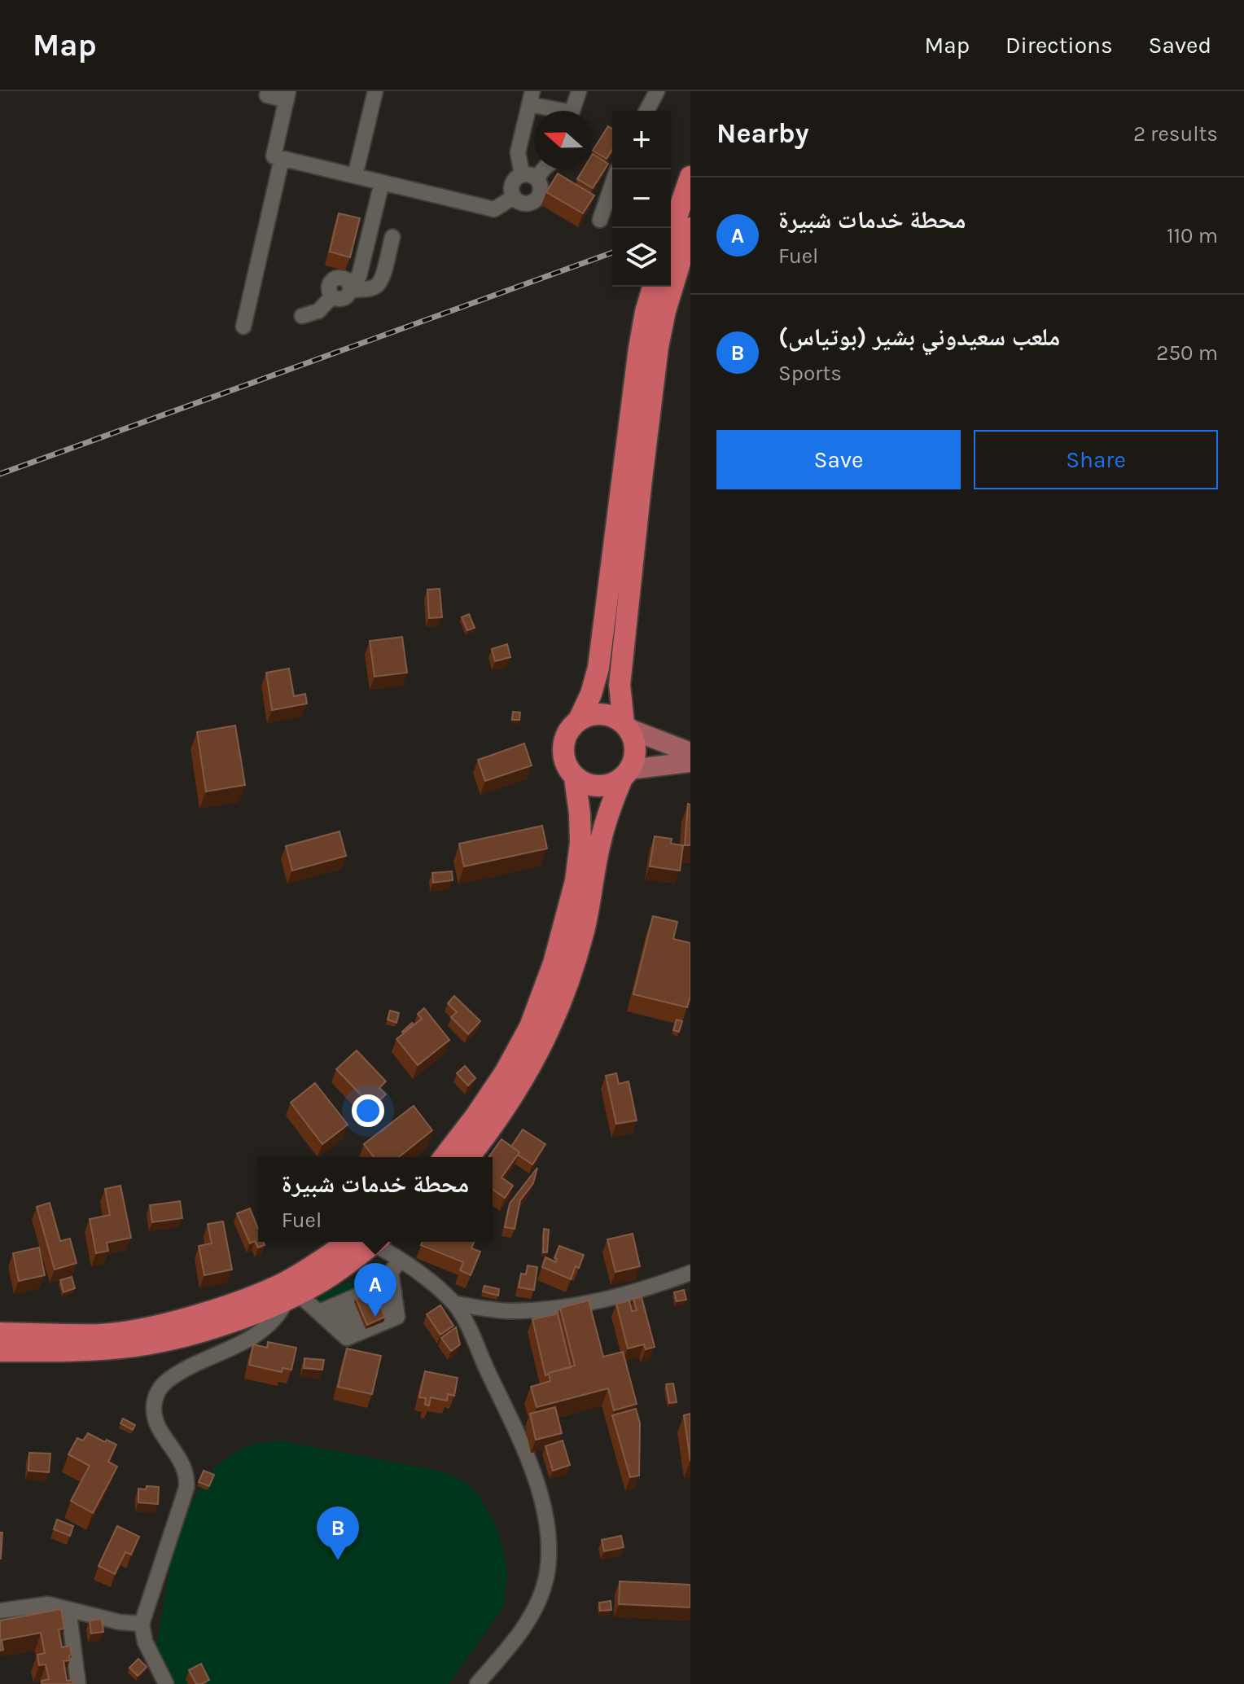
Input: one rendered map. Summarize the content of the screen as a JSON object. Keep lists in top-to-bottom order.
{
  "north": "left",
  "page": {
    "header": "Map",
    "nav": ["Map", "Directions", "Saved"],
    "heading": ["Nearby", "2 results"],
    "map_buttons": ["+", "−"],
    "list": [
      {
        "mark": "A",
        "name": "محطة خدمات شبيرة",
        "note": "Fuel",
        "value": "110 m"
      },
      {
        "mark": "B",
        "name": "ملعب سعيدوني بشير (بوتياس)",
        "note": "Sports",
        "value": "250 m"
      }
    ],
    "buttons": ["Save", "Share"],
    "popup": ["محطة خدمات شبيرة", "Fuel"],
    "pins": ["A", "B"]
  }
}
